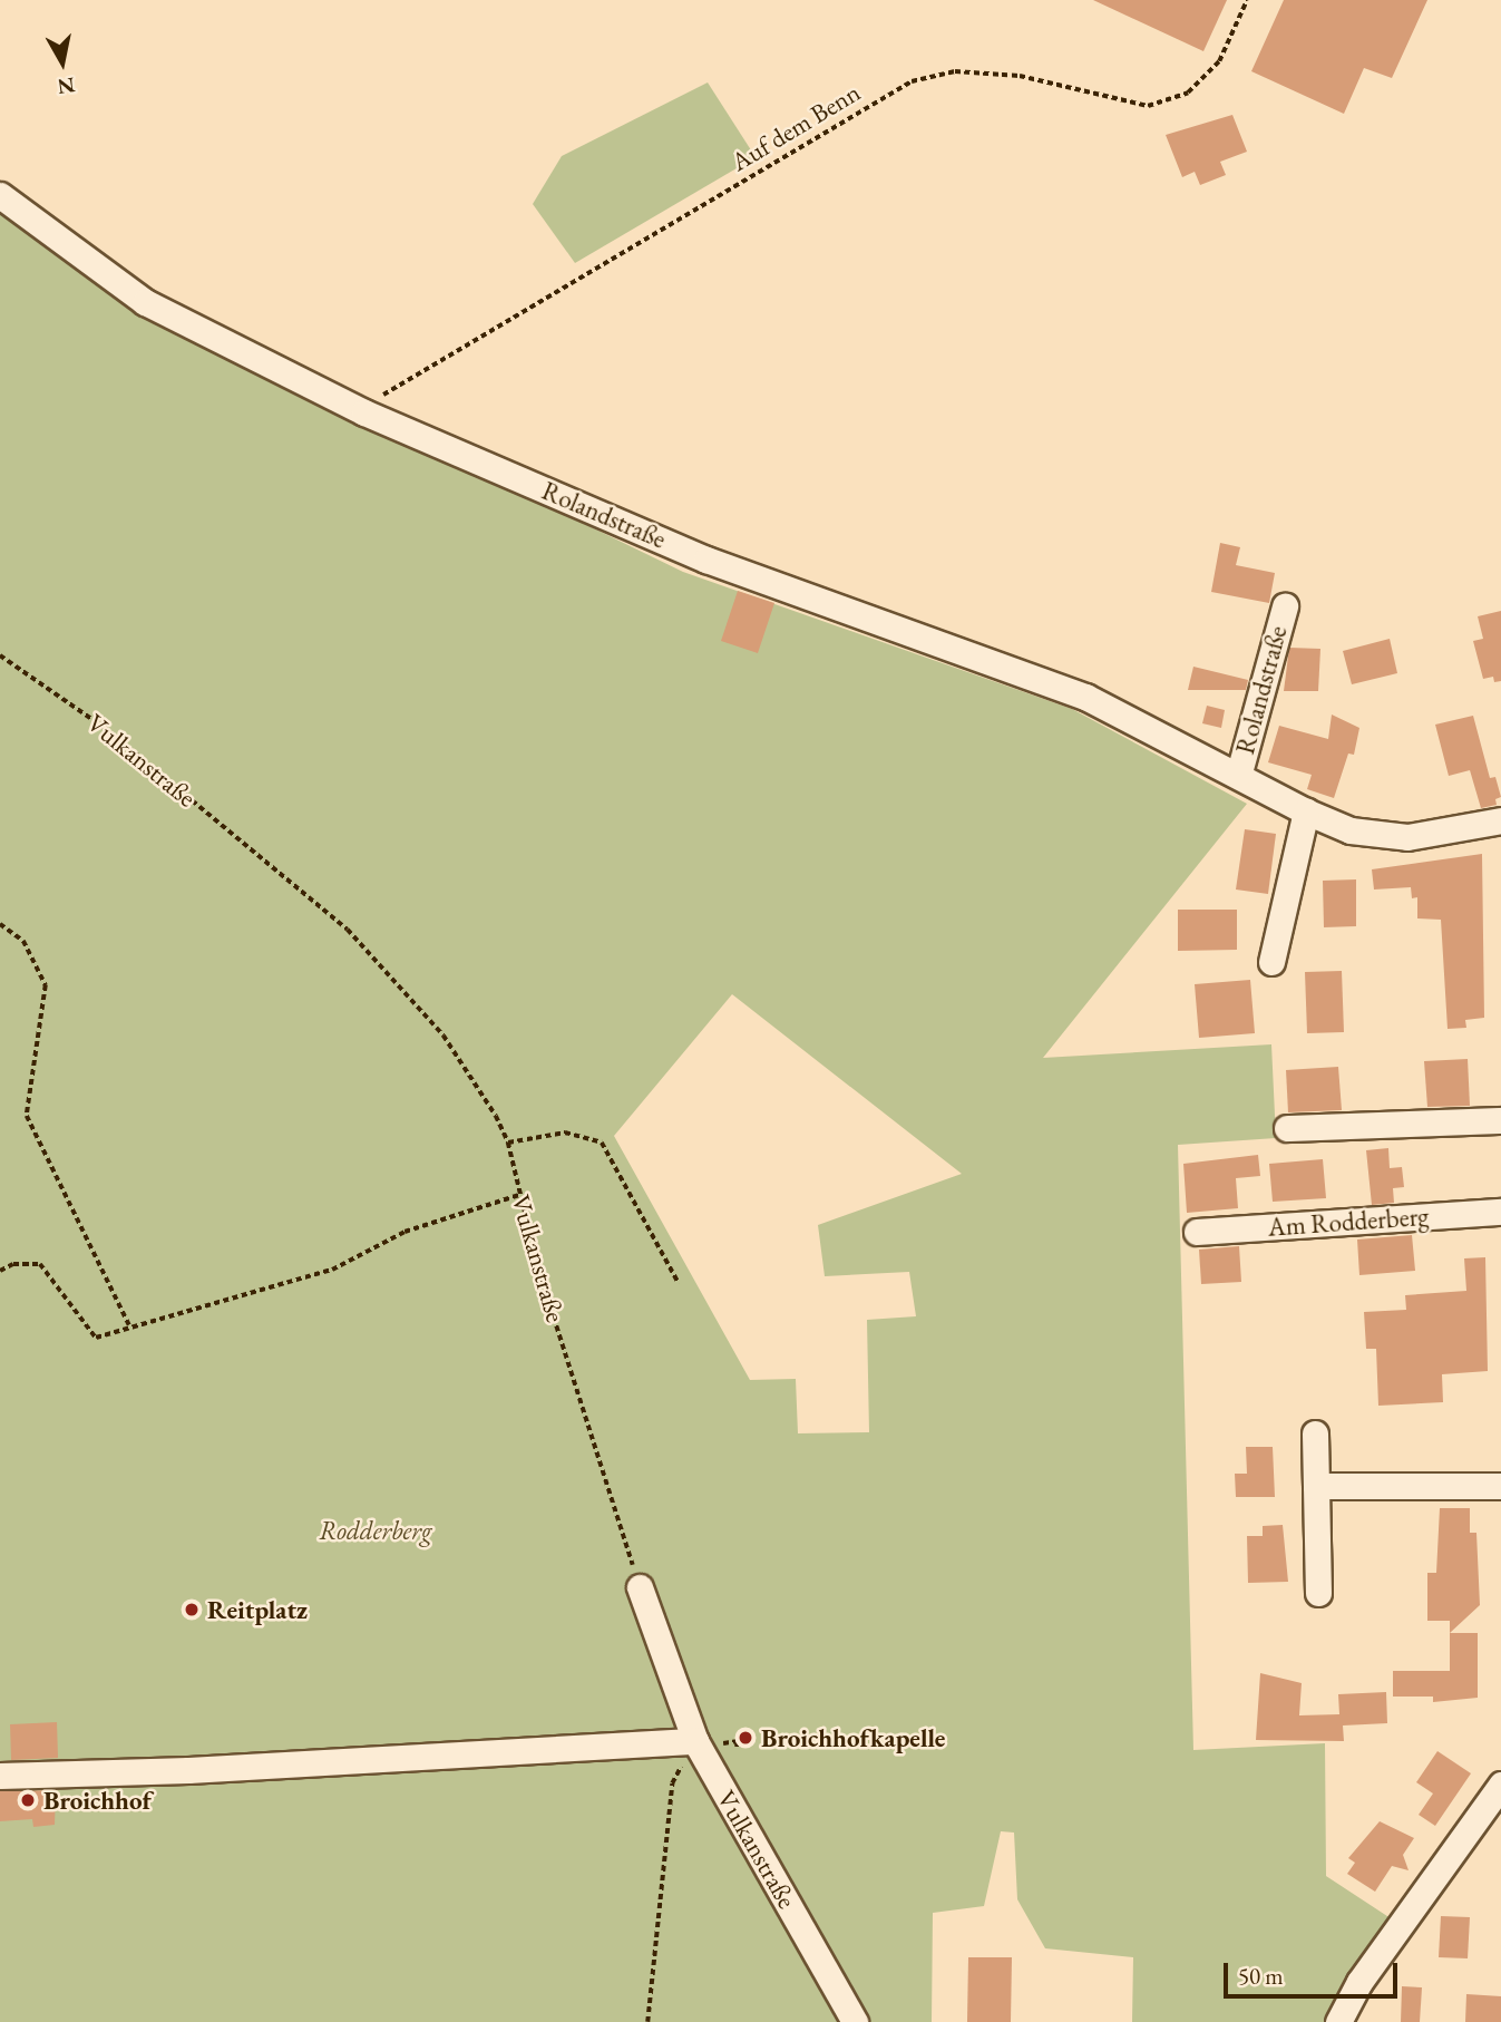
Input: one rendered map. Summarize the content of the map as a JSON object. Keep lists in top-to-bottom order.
{
  "streets": {
    "street": ["Rolandstraße", "Vulkanstraße", "Am Rodderberg"],
    "path": ["Auf dem Benn"]
  },
  "crossings": [
    ["Auf dem Benn", "Rolandstraße"]
  ],
  "parks": ["Rodderberg"],
  "places": ["Reitplatz", "Broichhofkapelle", "Broichhof"],
  "scale_bar": "50 m",
  "north": "bottom"
}
